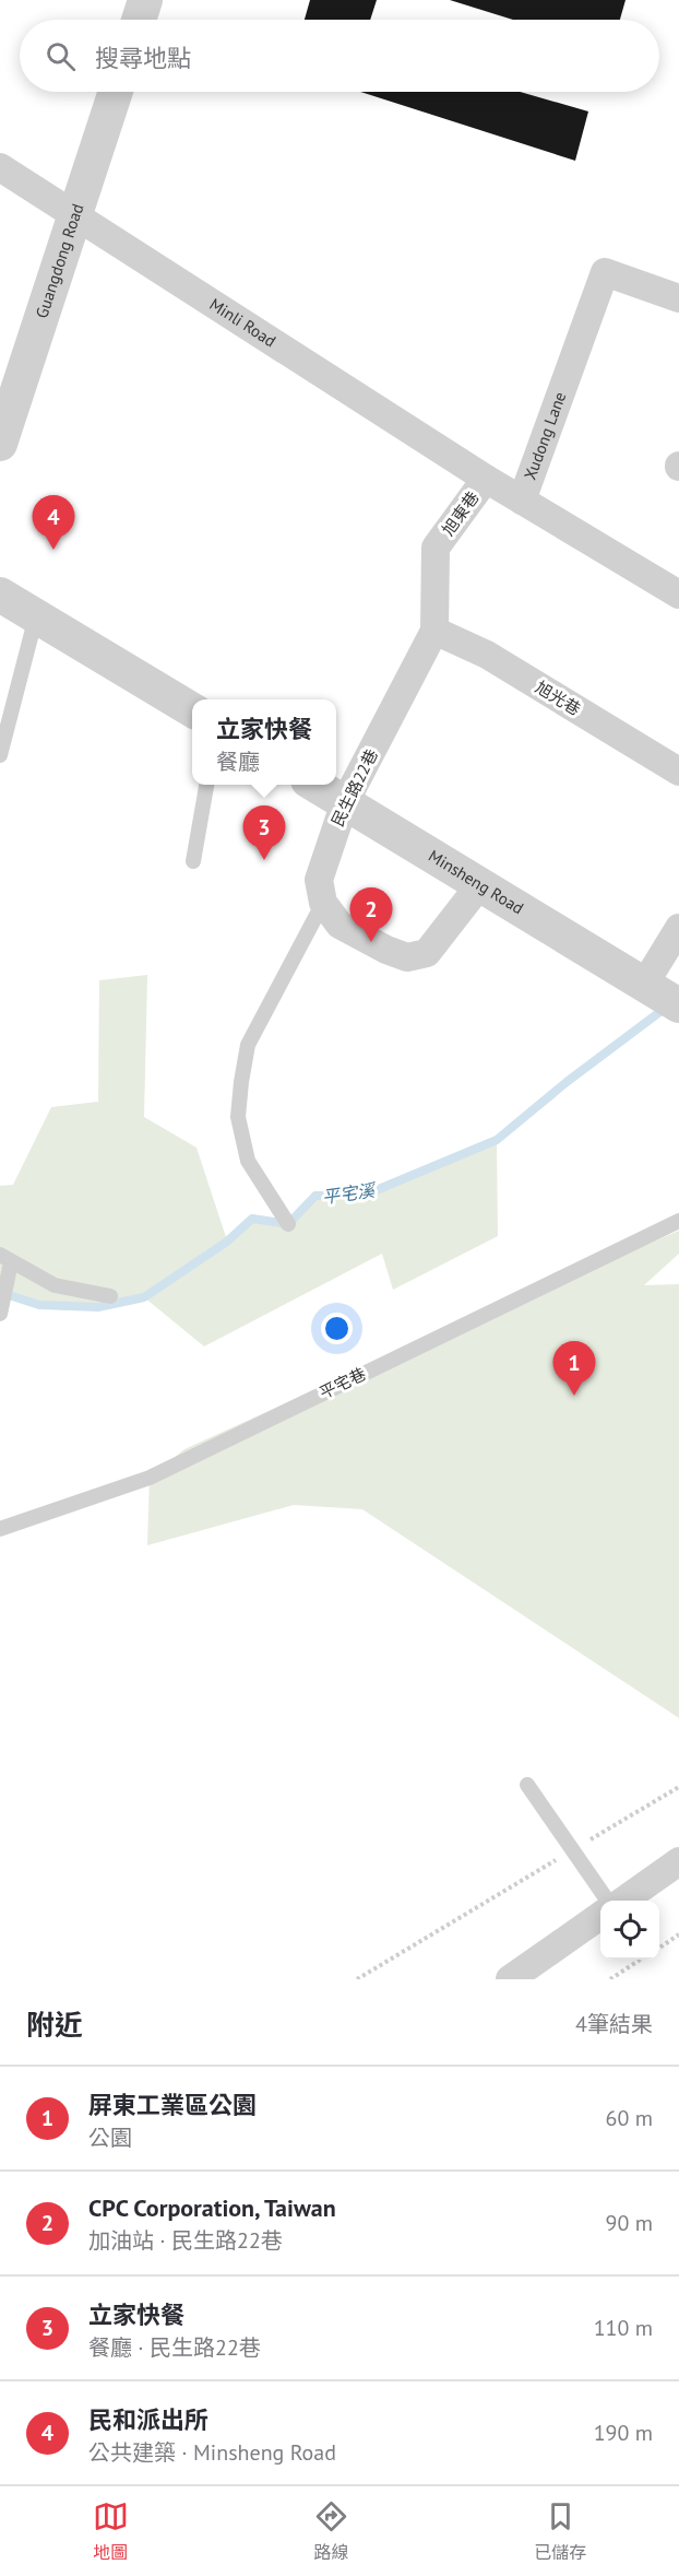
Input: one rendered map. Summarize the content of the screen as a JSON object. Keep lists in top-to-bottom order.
{
  "streets": {
    "street": [
      "Guangdong Road",
      "Minli Road",
      "Xudong Lane",
      "旭東巷",
      "旭光巷",
      "民生路22巷",
      "Minsheng Road"
    ],
    "lane": ["平宅巷"]
  },
  "crossings": [
    ["Guangdong Road", "Minli Road"],
    ["Minli Road", "旭東巷"],
    ["Xudong Lane", "旭東巷"],
    ["旭東巷", "旭光巷"],
    ["旭東巷", "民生路22巷"],
    ["旭光巷", "民生路22巷"],
    ["民生路22巷", "Minsheng Road"]
  ],
  "water": ["平宅溪"],
  "page": {
    "search": "搜尋地點",
    "pins": [
      "4",
      "3",
      "2",
      "1"
    ],
    "popup": ["立家快餐", "餐廳"],
    "heading": ["附近", "4筆結果"],
    "list": [
      {
        "mark": "1",
        "name": "屏東工業區公園",
        "note": "公園",
        "value": "60 m"
      },
      {
        "mark": "2",
        "name": "CPC Corporation, Taiwan",
        "note": "加油站 · 民生路22巷",
        "value": "90 m"
      },
      {
        "mark": "3",
        "name": "立家快餐",
        "note": "餐廳 · 民生路22巷",
        "value": "110 m"
      },
      {
        "mark": "4",
        "name": "民和派出所",
        "note": "公共建築 · Minsheng Road",
        "value": "190 m"
      }
    ],
    "nav": ["地圖", "路線", "已儲存"]
  }
}
